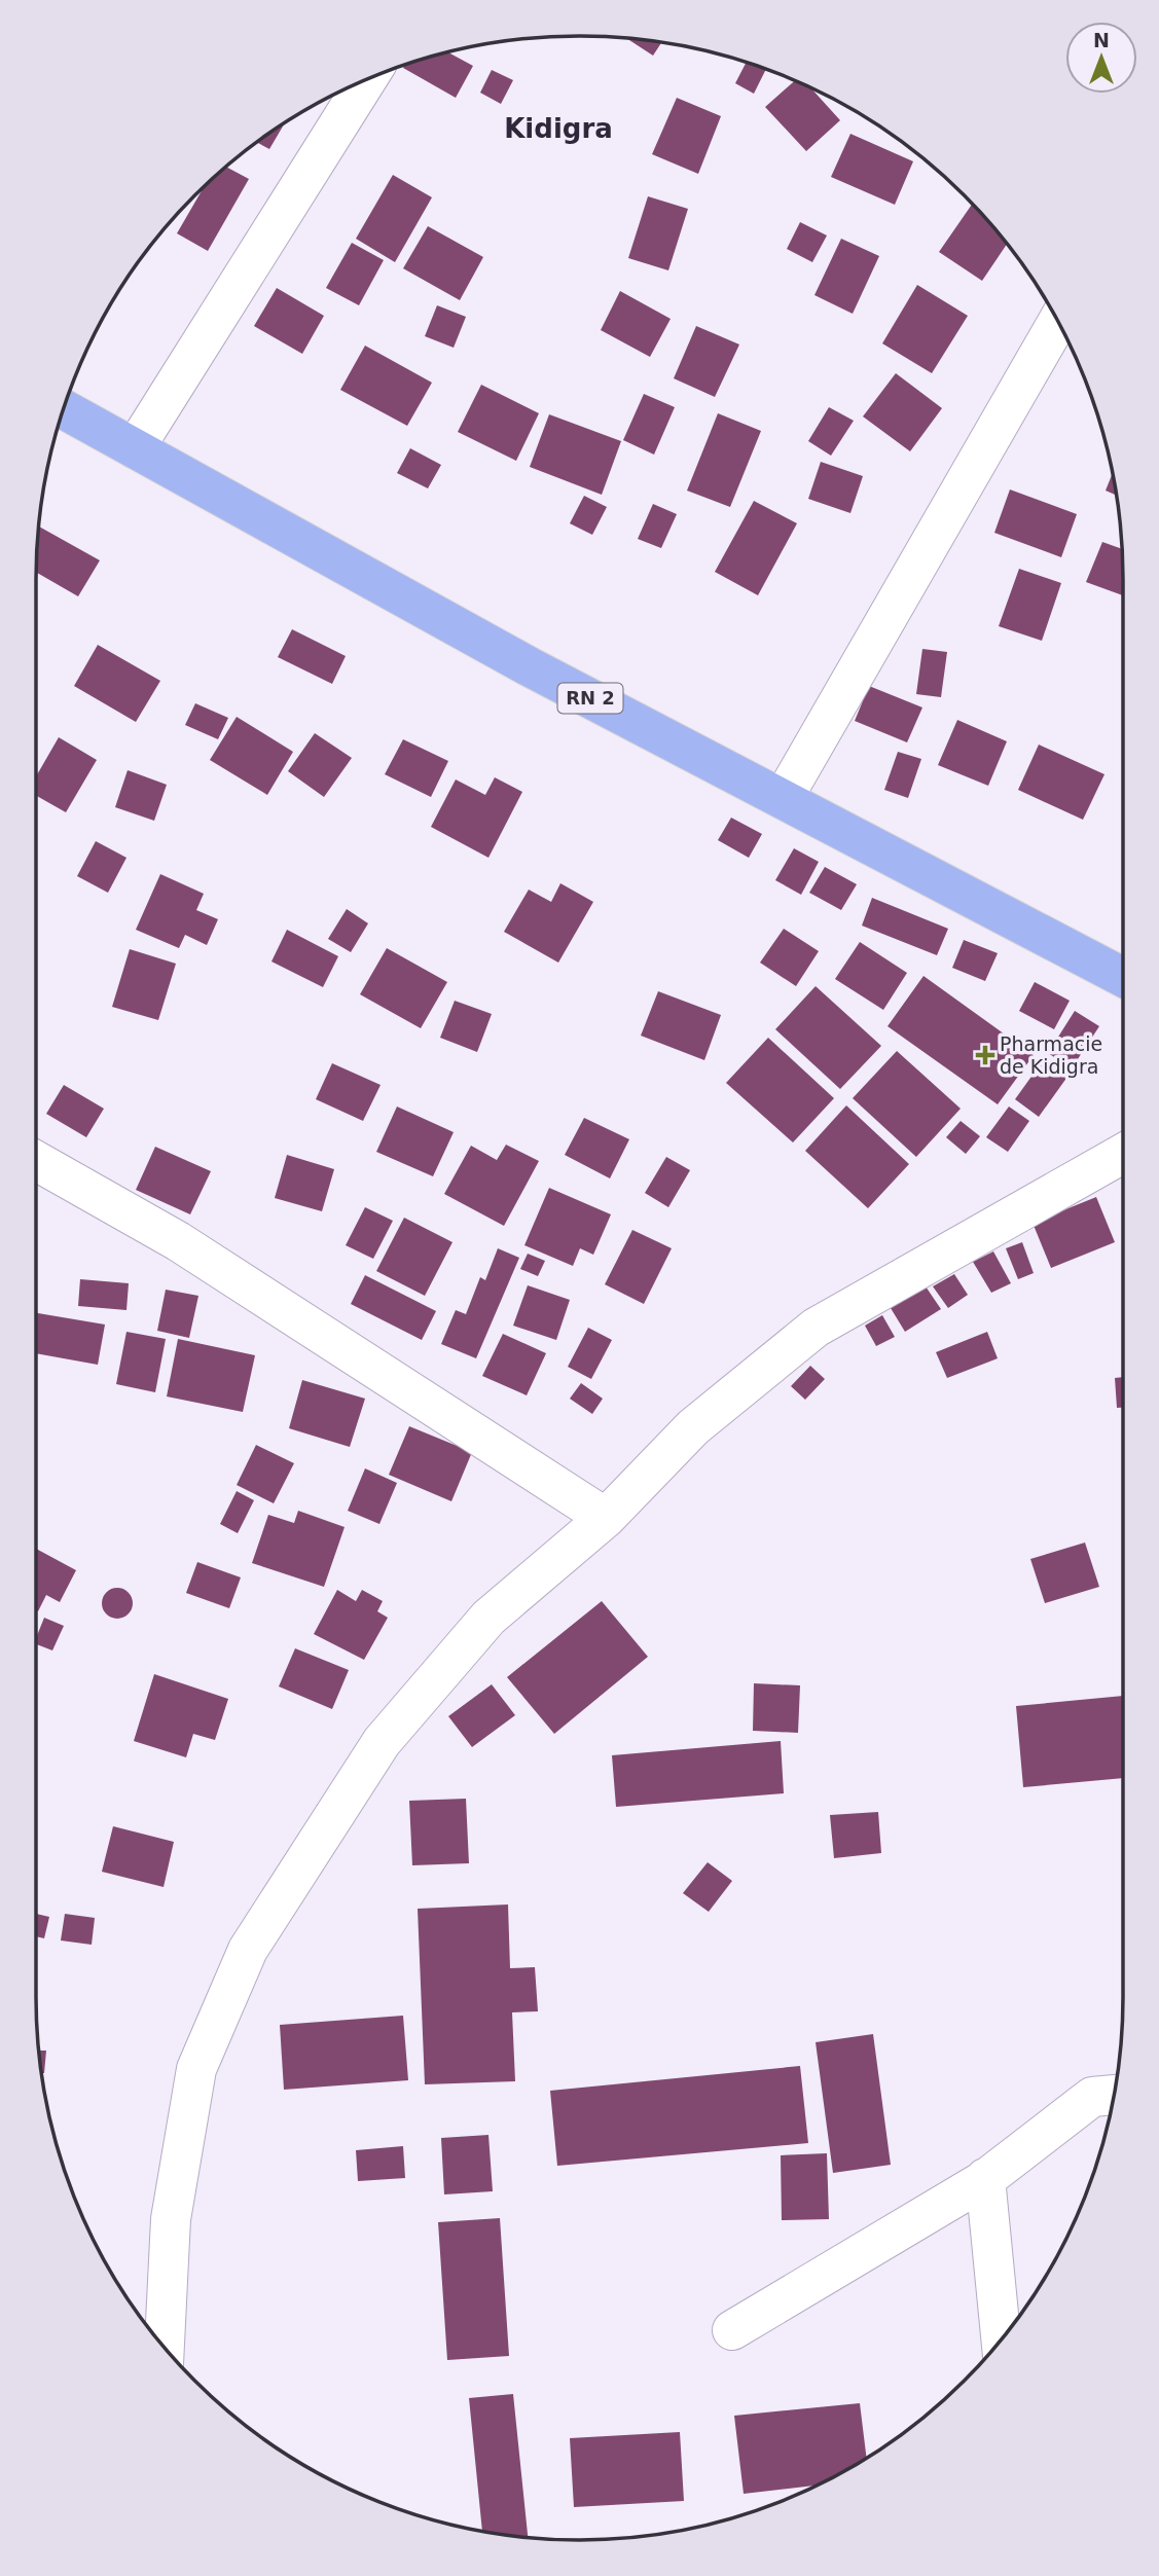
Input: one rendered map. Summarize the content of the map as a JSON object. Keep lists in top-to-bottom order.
{
  "streets": {
    "main road": ["RN 2"]
  },
  "districts": ["Kidigra"],
  "places": {
    "health": ["Pharmacie de Kidigra"]
  },
  "north": "top"
}
